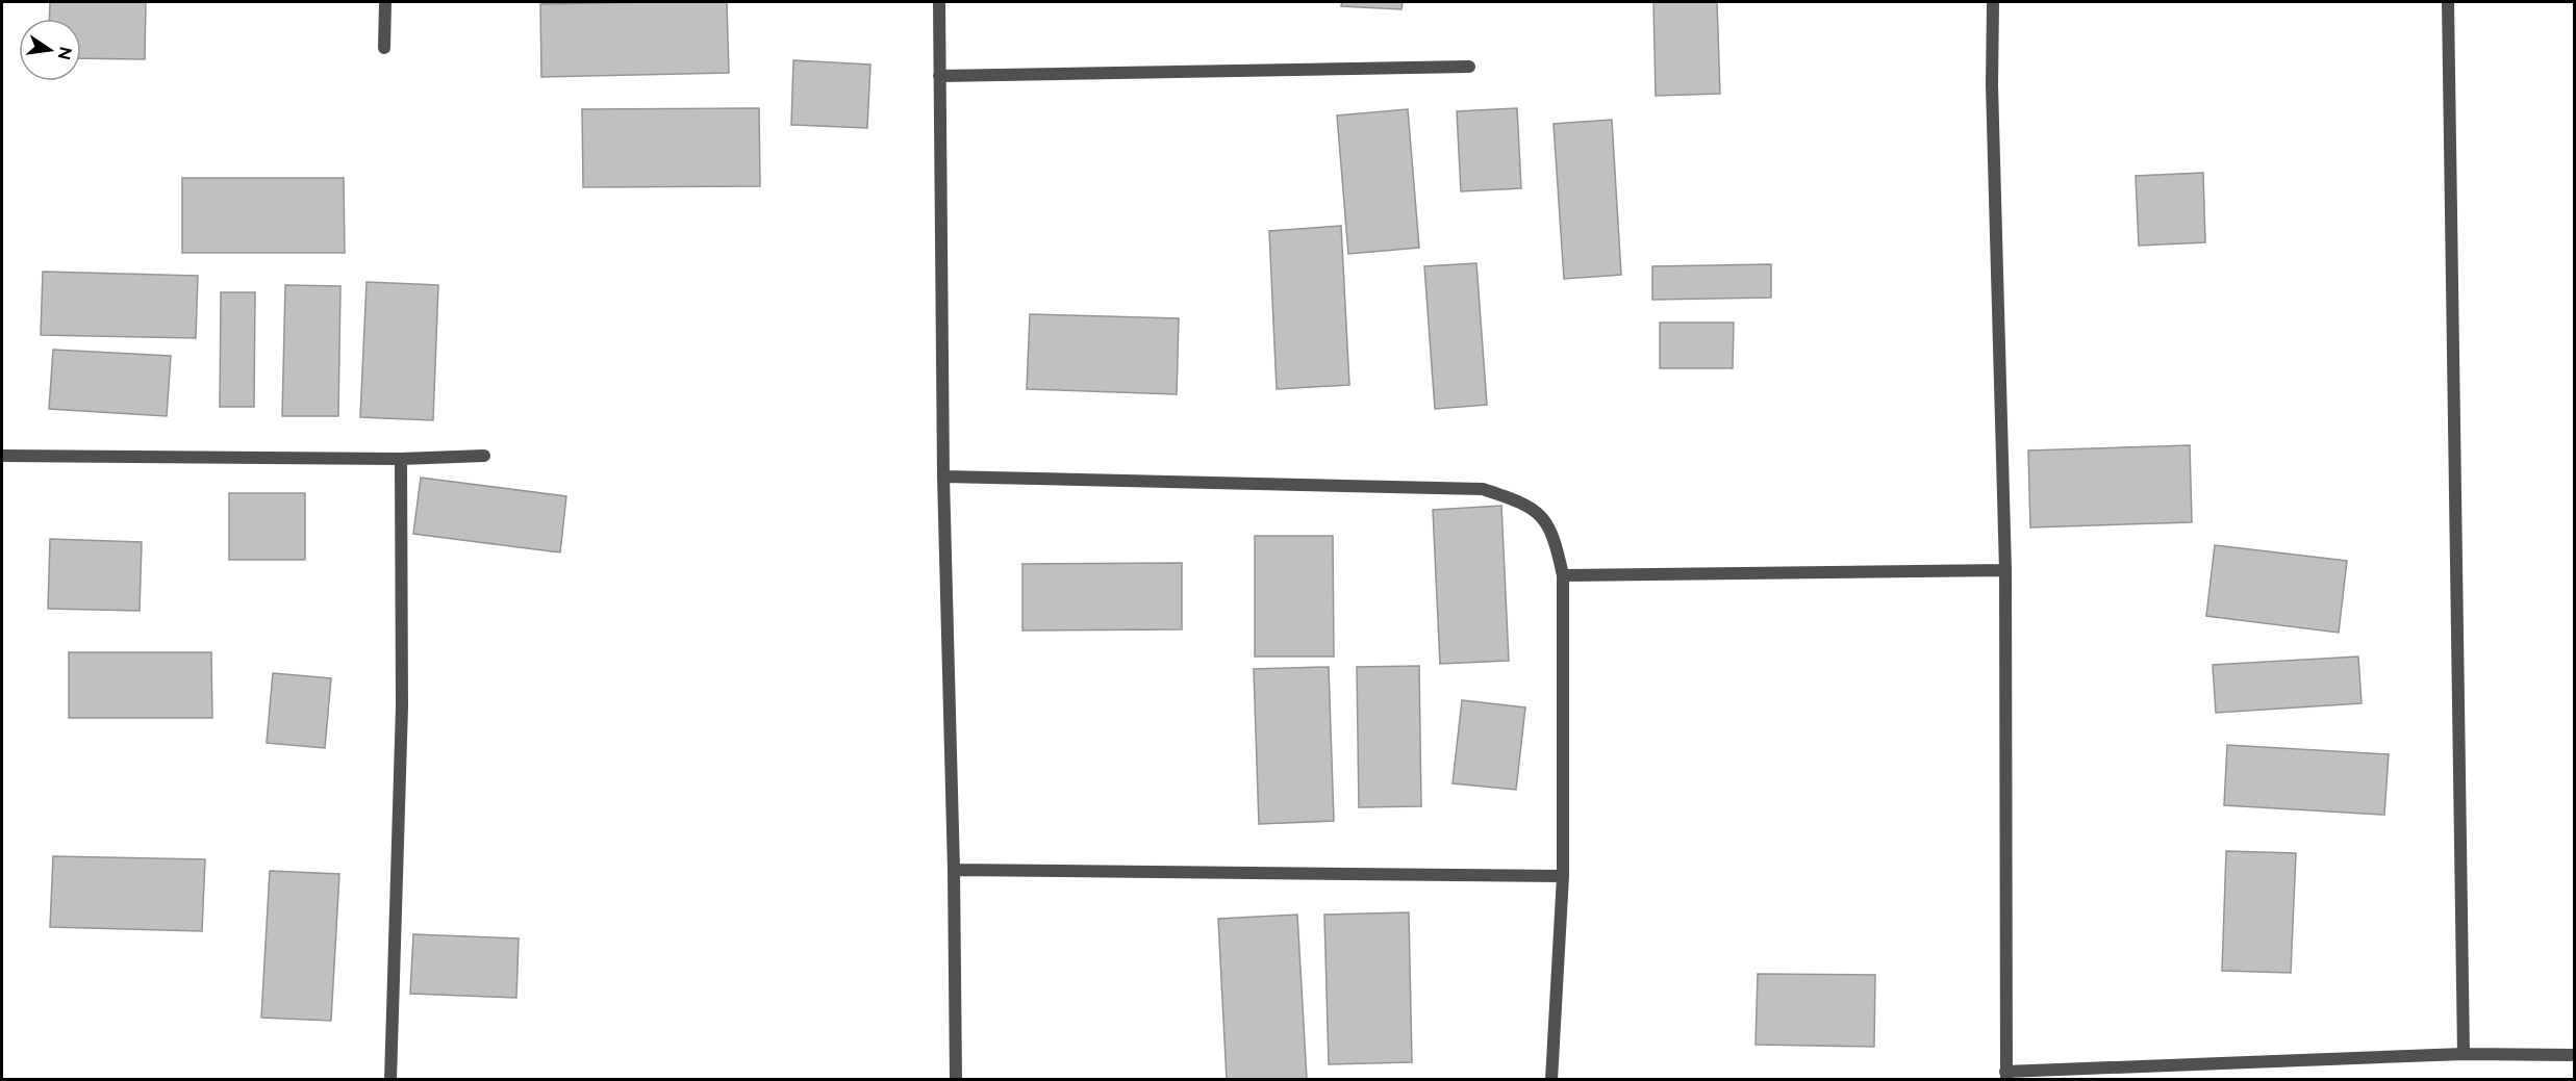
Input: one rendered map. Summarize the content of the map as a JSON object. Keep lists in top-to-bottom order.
{
  "north": "right"
}
